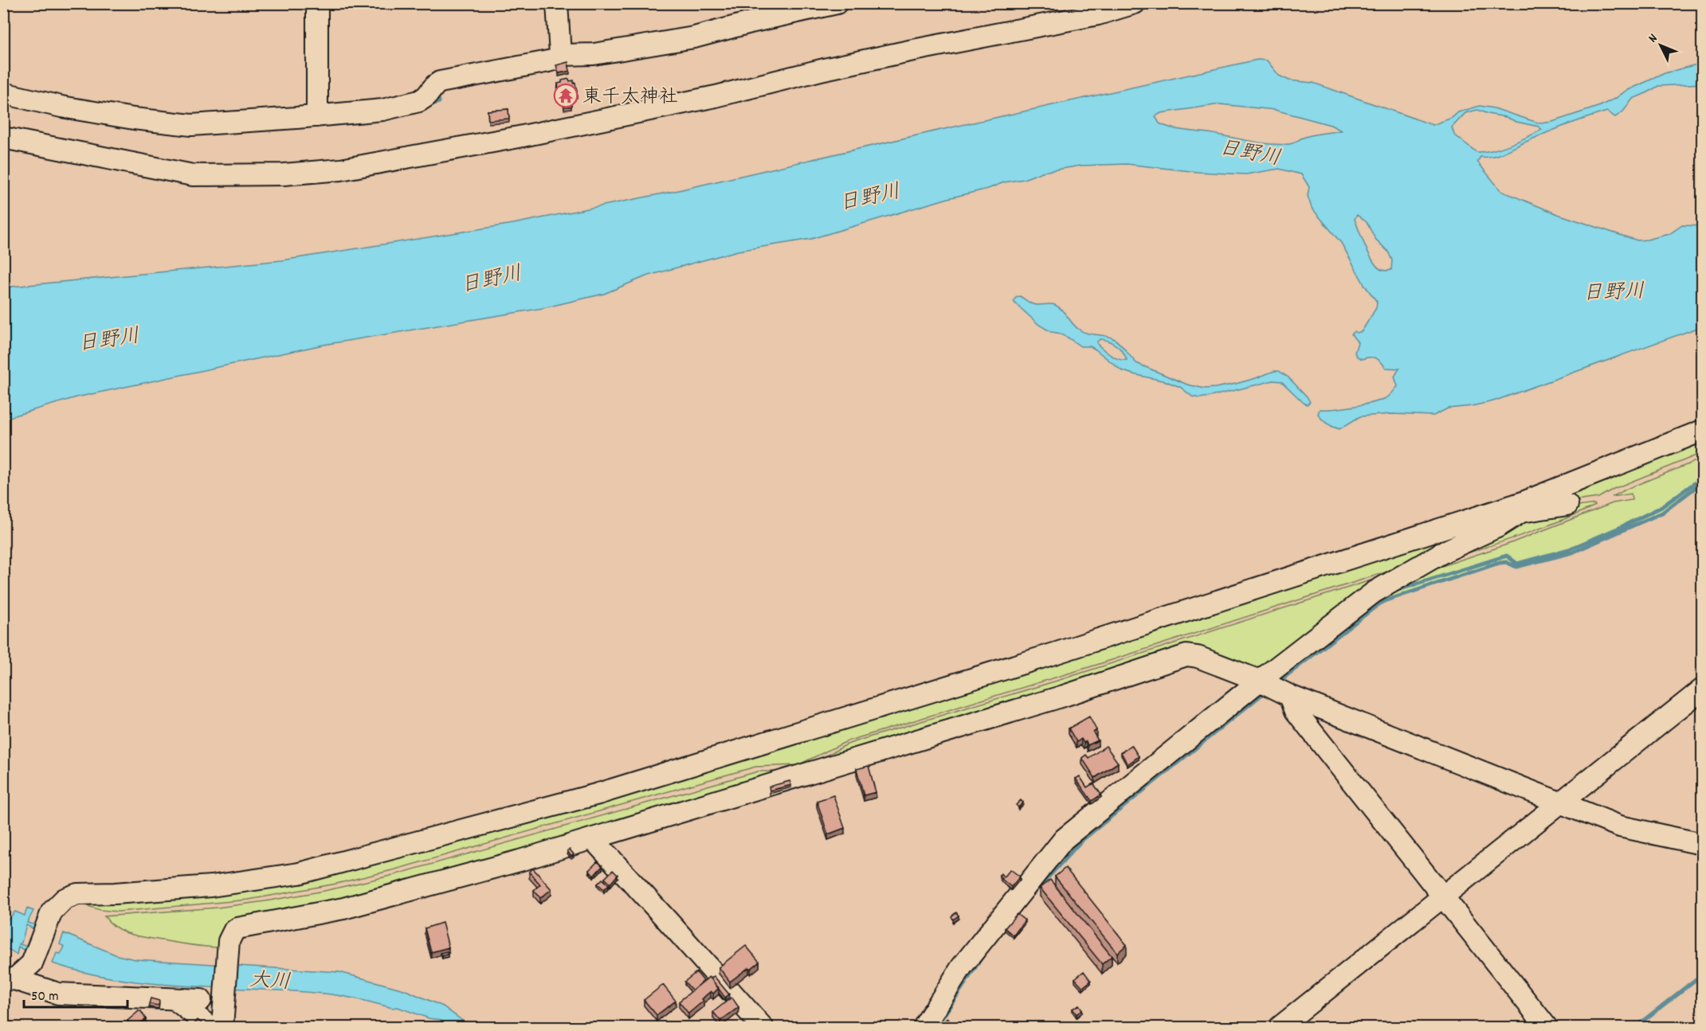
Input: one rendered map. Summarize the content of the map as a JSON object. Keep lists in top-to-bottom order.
{
  "water": ["日野川", "大川"],
  "places": {
    "temple": ["東千太神社"]
  },
  "scale_bar": "50 m",
  "north": "top left"
}
